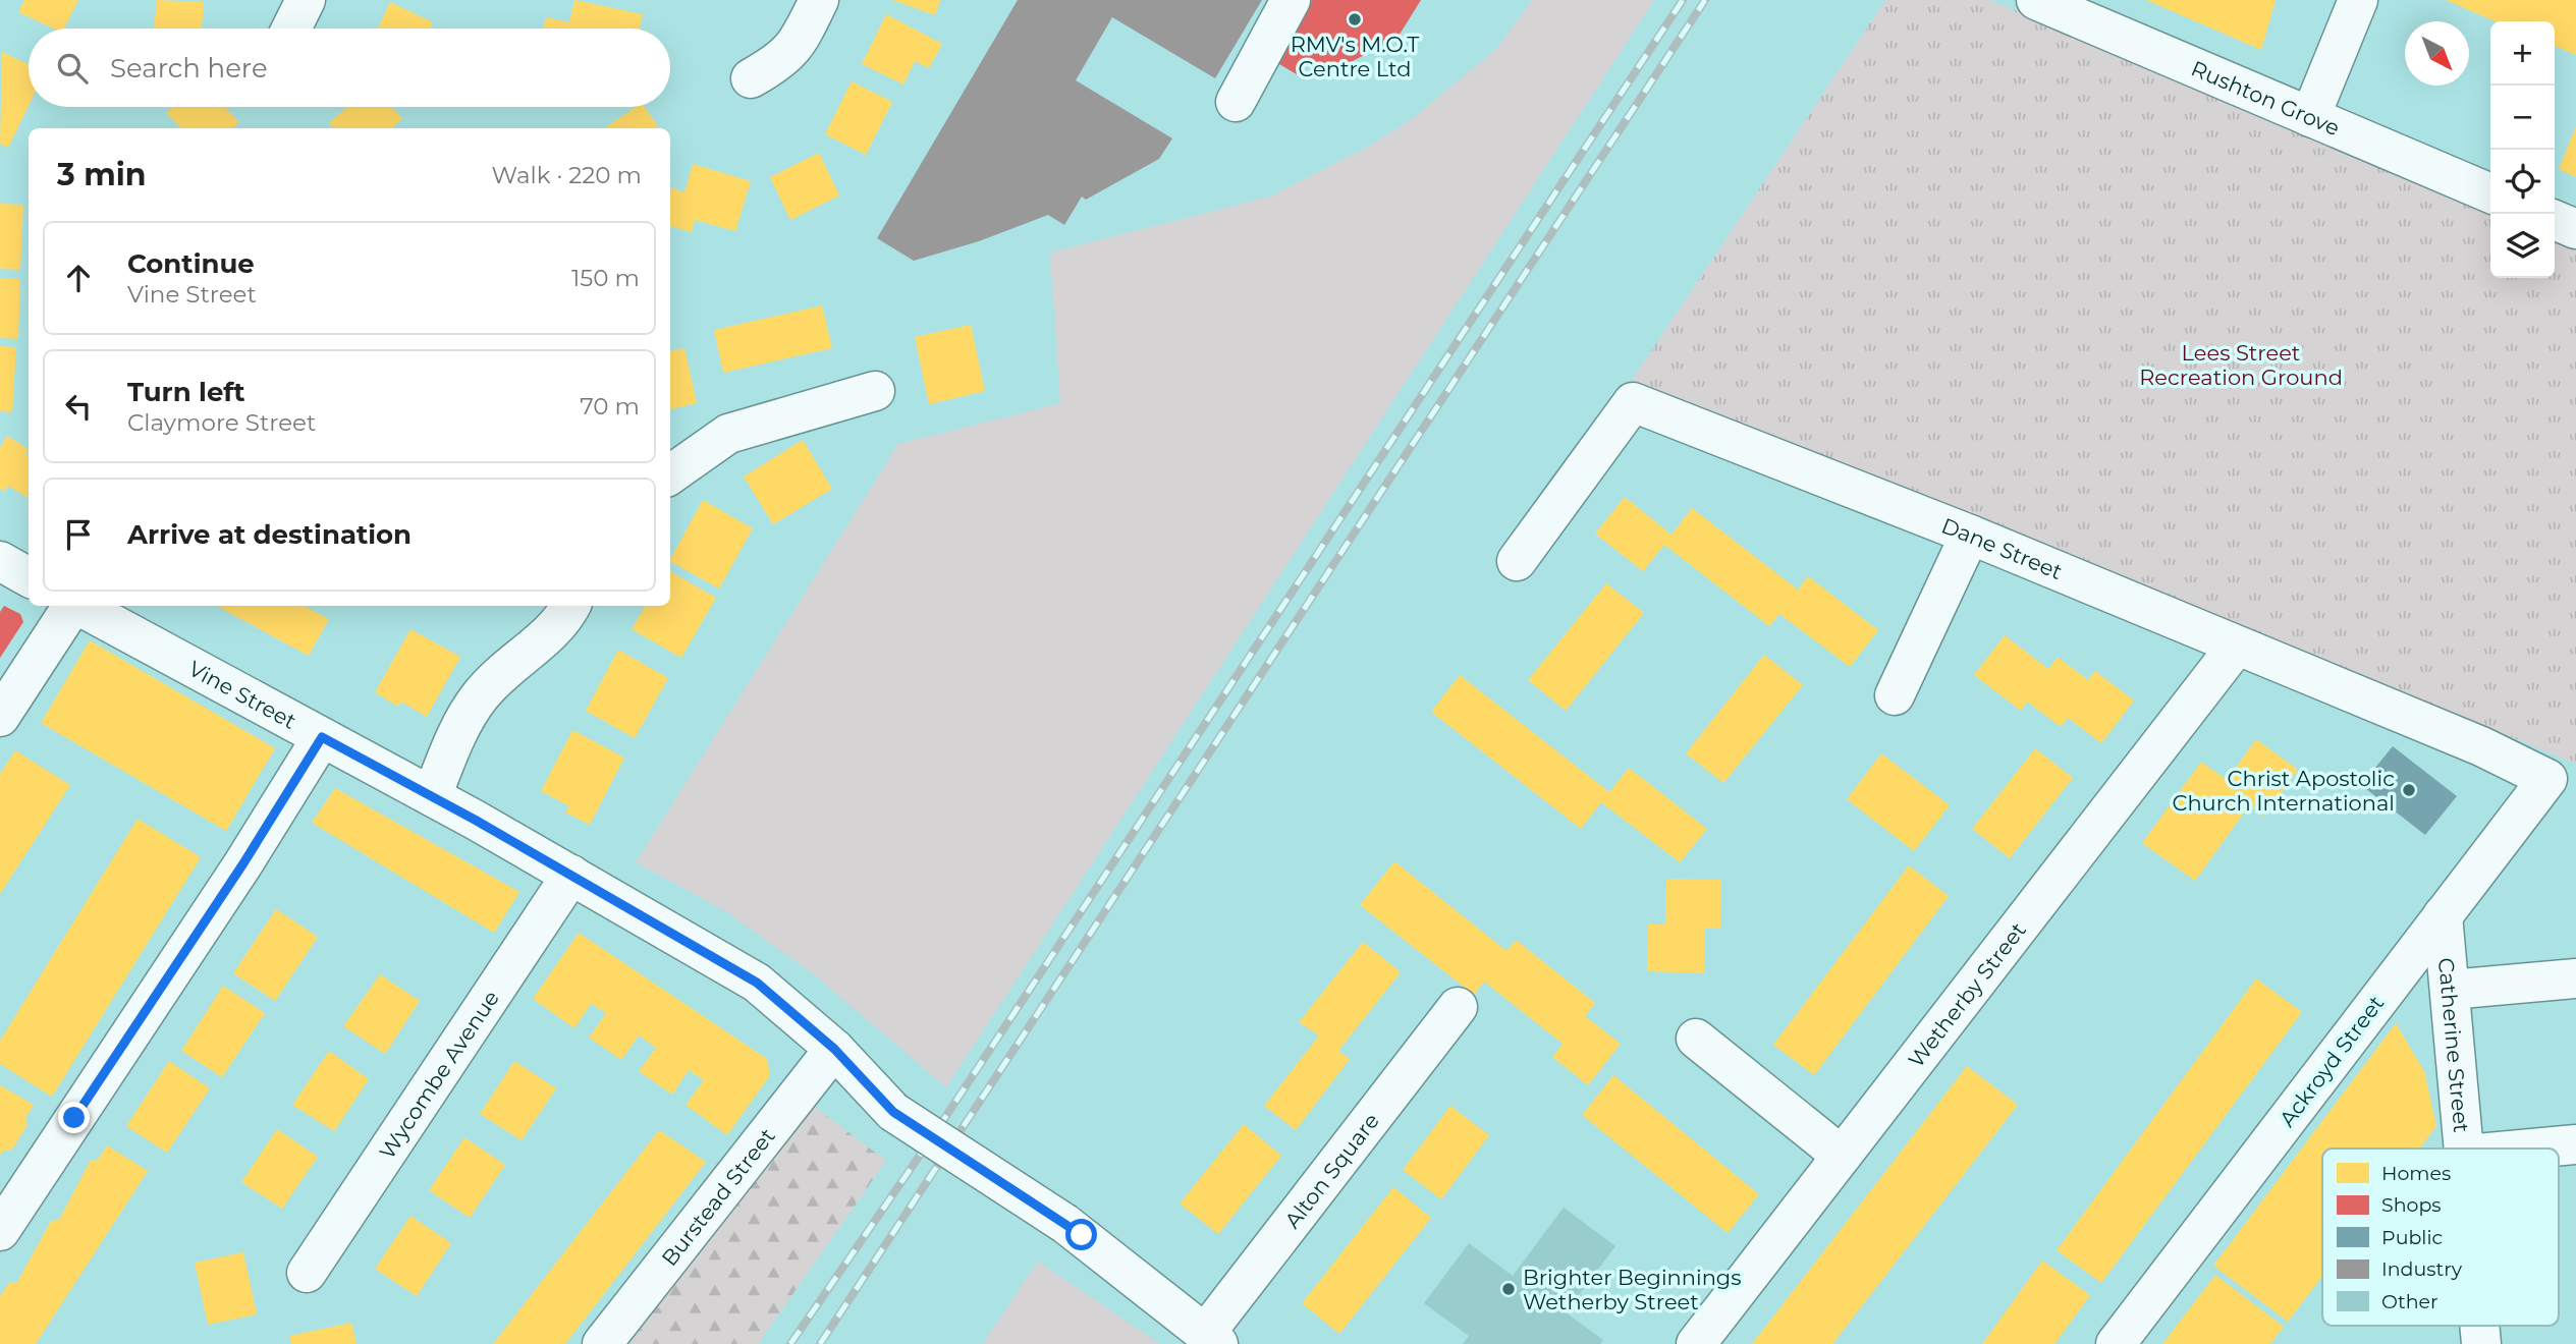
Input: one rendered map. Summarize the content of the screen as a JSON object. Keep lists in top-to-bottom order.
{
  "streets": {
    "street": [
      "Rushton Grove",
      "Dane Street",
      "Vine Street",
      "Wetherby Street",
      "Catherine Street",
      "Ackroyd Street",
      "Wycombe Avenue",
      "Alton Square",
      "Burstead Street"
    ]
  },
  "crossings": [
    ["Dane Street", "Wetherby Street"],
    ["Dane Street", "Ackroyd Street"],
    ["Vine Street", "Wycombe Avenue"],
    ["Vine Street", "Alton Square"],
    ["Vine Street", "Burstead Street"],
    ["Catherine Street", "Ackroyd Street"]
  ],
  "parks": ["Lees Street Recreation Ground"],
  "places": ["RMV's M.O.T Centre Ltd", "Christ Apostolic Church International", "Brighter Beginnings Wetherby Street"],
  "legend": [
    "Homes",
    "Shops",
    "Public",
    "Industry",
    "Other"
  ],
  "north": "bottom right",
  "page": {
    "map_buttons": ["+", "−"],
    "search": "Search here",
    "heading": ["3 min", "Walk · 220 m"],
    "list": [
      ["Continue", "Vine Street", "150 m"],
      ["Turn left", "Claymore Street", "70 m"],
      "Arrive at destination"
    ]
  }
}
